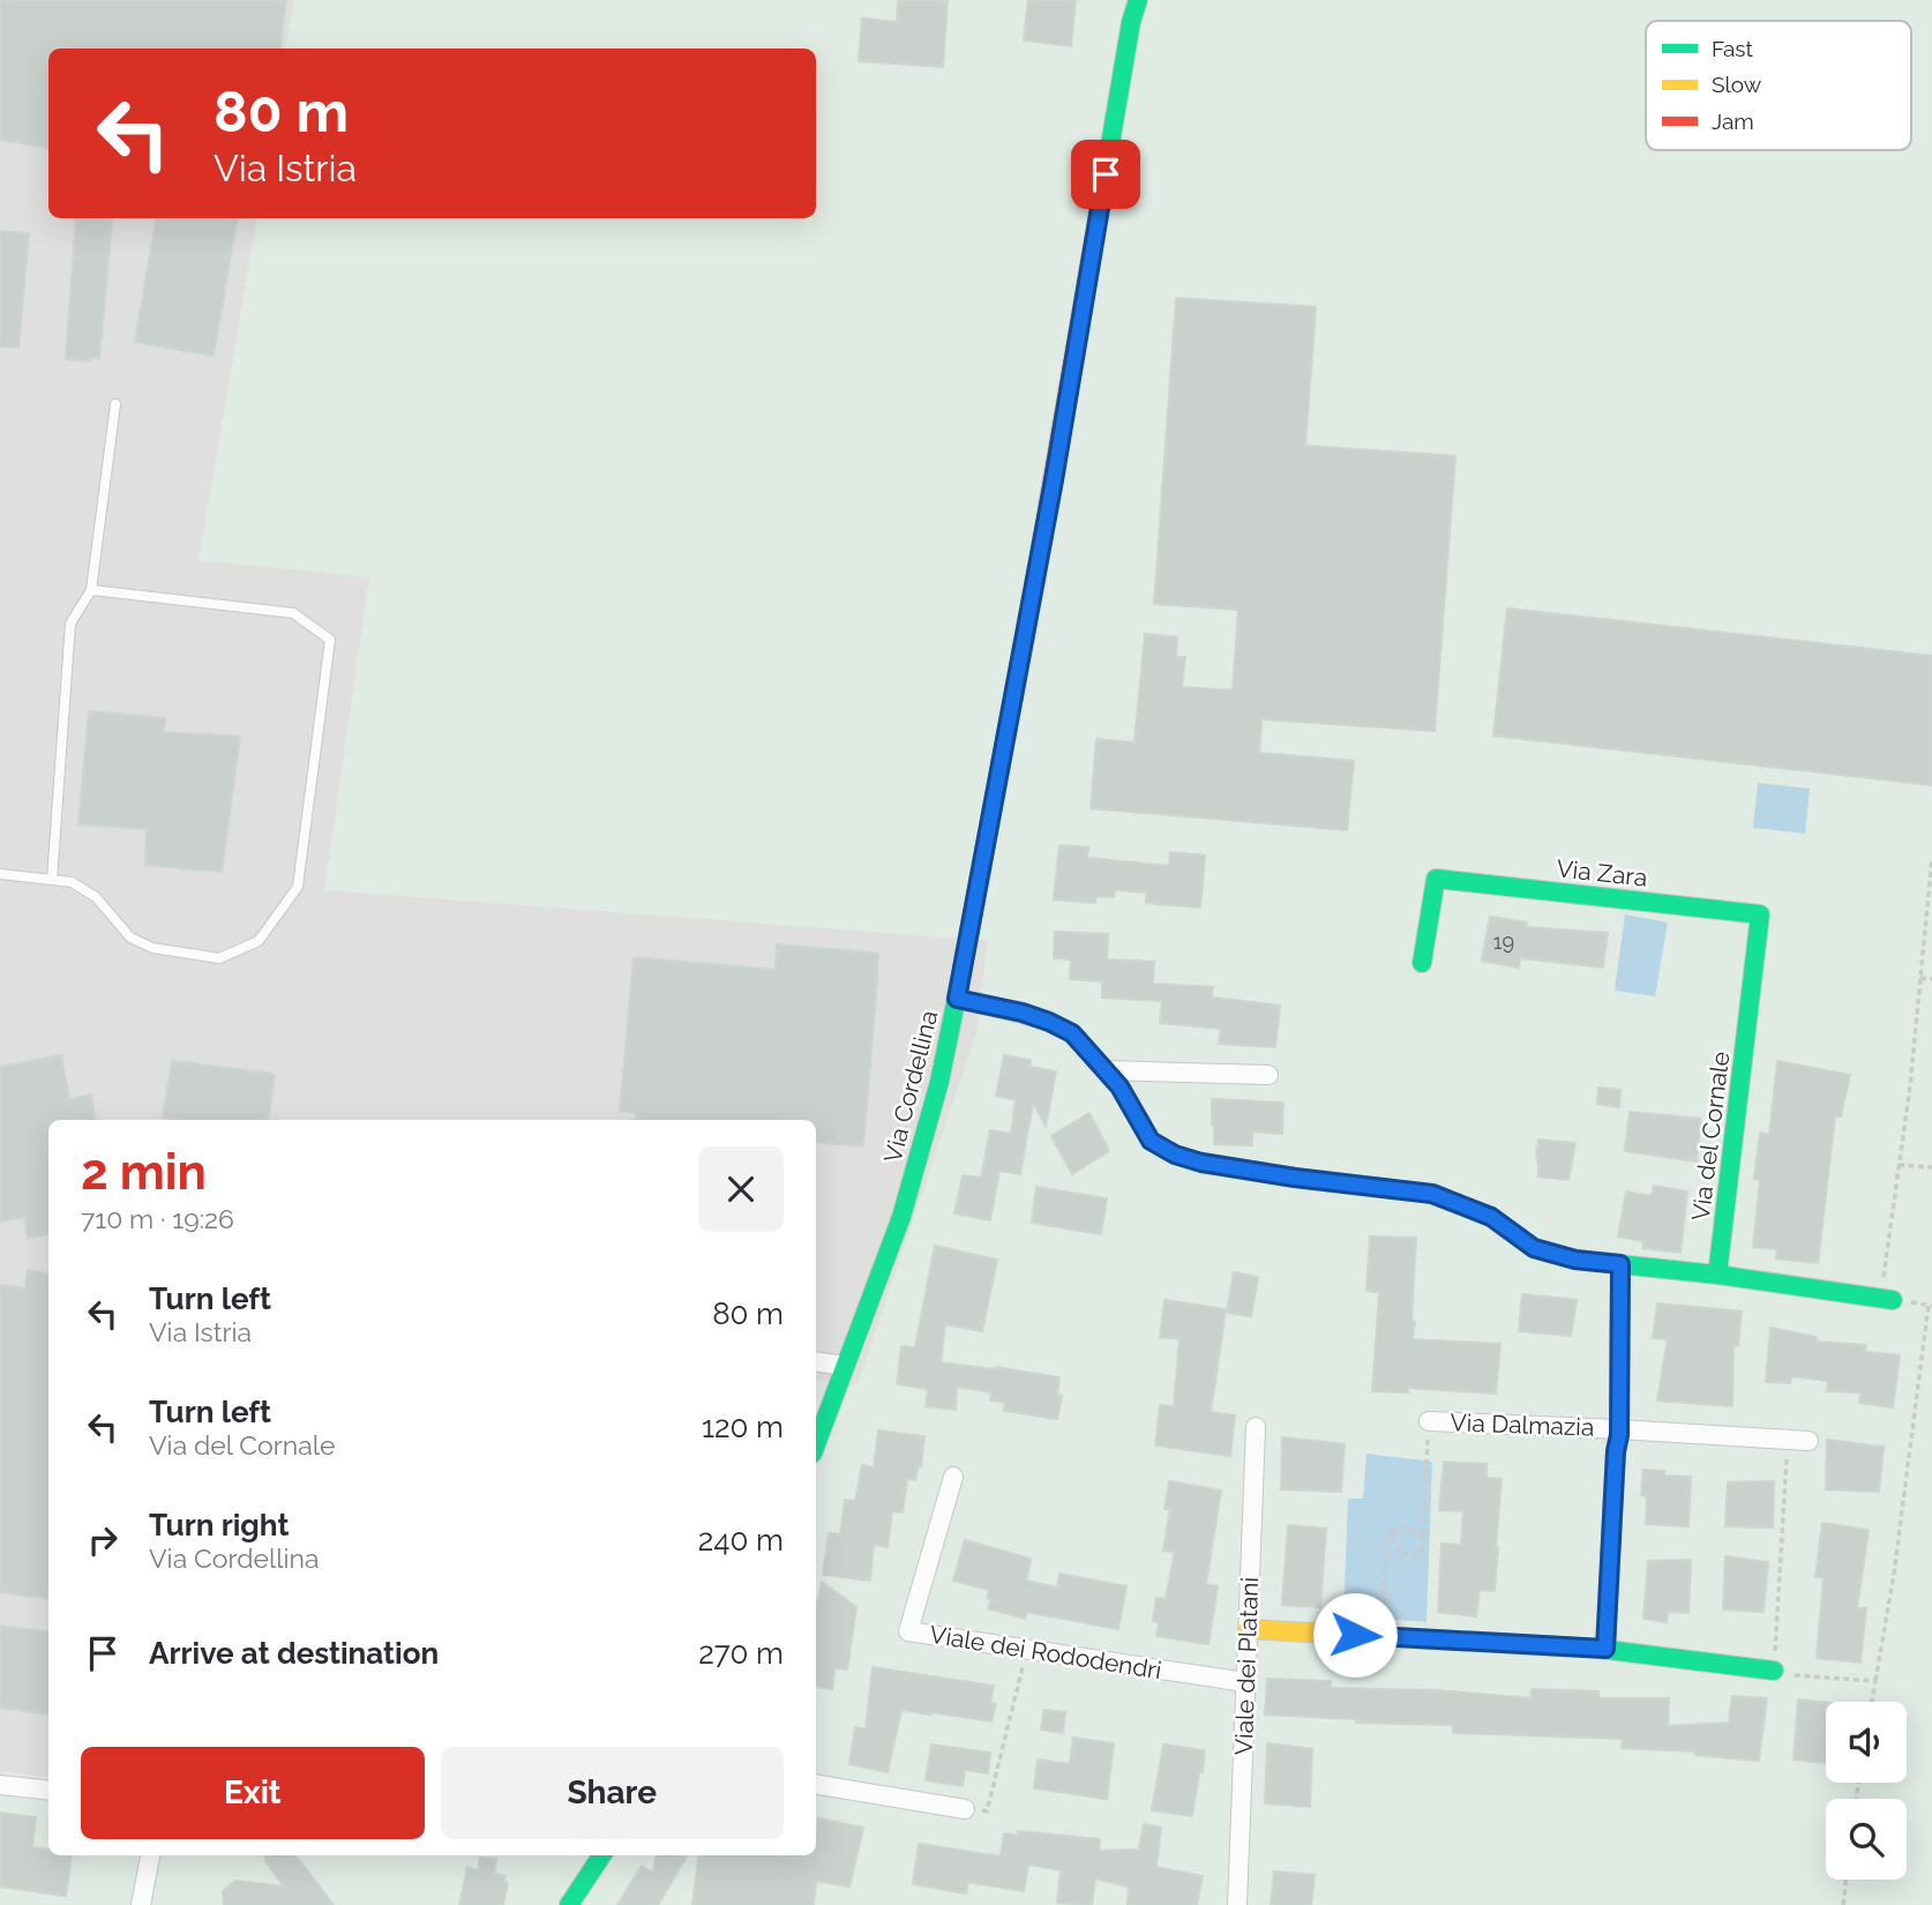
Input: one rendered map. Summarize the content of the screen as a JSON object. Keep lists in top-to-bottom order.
{
  "streets": {
    "street": [
      "Via Zara",
      "Via Cordellina",
      "Via del Cornale",
      "Via Dalmazia",
      "Viale dei Rododendri",
      "Viale dei Platani"
    ]
  },
  "crossings": [
    ["Via Zara", "Via del Cornale"],
    ["Viale dei Rododendri", "Viale dei Platani"]
  ],
  "house_numbers": ["19"],
  "legend": ["Fast", "Slow", "Jam"],
  "page": {
    "turn": ["80 m", "Via Istria"],
    "heading": ["2 min", "710 m · 19:26"],
    "list": [
      {
        "name": "Turn left",
        "note": "Via Istria",
        "value": "80 m"
      },
      {
        "name": "Turn left",
        "note": "Via del Cornale",
        "value": "120 m"
      },
      {
        "name": "Turn right",
        "note": "Via Cordellina",
        "value": "240 m"
      },
      {
        "name": "Arrive at destination",
        "value": "270 m"
      }
    ],
    "buttons": ["Exit", "Share"]
  }
}
